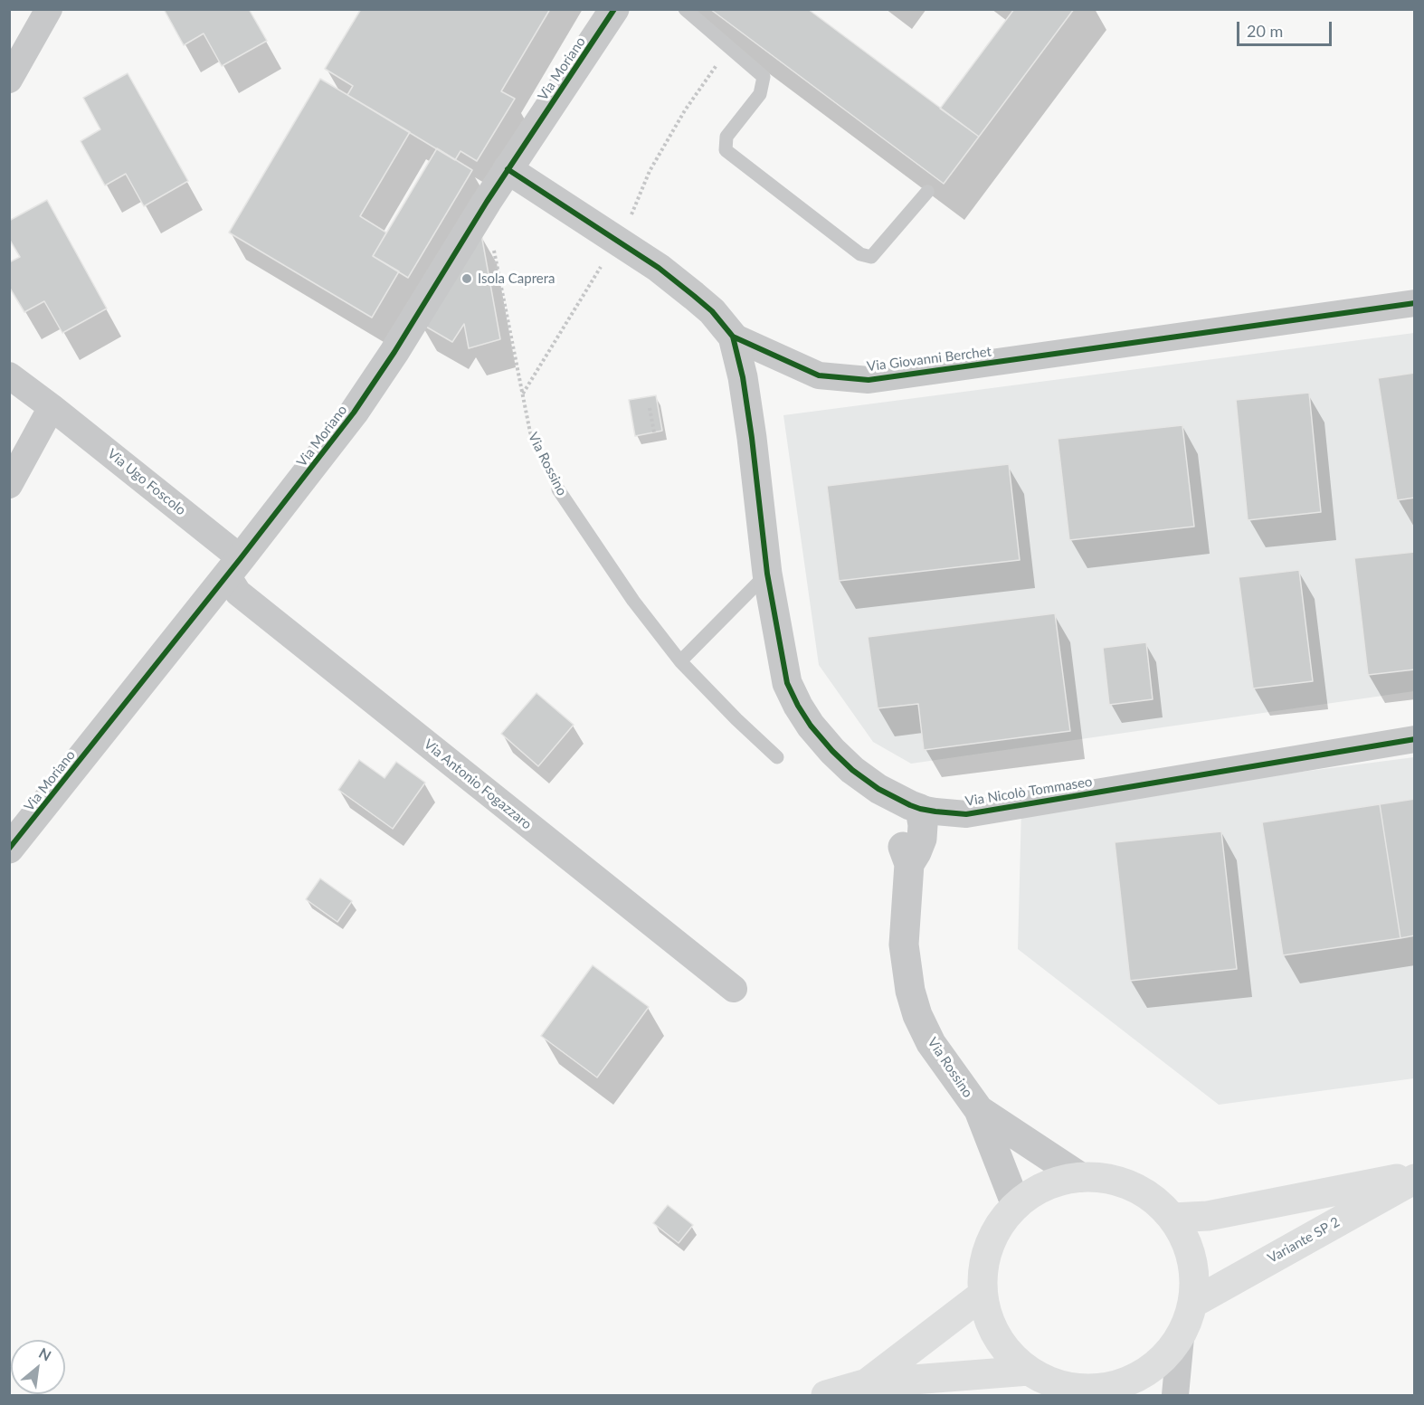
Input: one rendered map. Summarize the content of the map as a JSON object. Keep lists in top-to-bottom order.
{
  "streets": {
    "main road": ["Variante SP 2"],
    "street": [
      "Via Moriano",
      "Via Giovanni Berchet",
      "Via Rossino",
      "Via Ugo Foscolo",
      "Via Antonio Fogazzaro",
      "Via Nicolò Tommaseo"
    ]
  },
  "crossings": [
    ["Via Moriano", "Via Ugo Foscolo"],
    ["Via Moriano", "Via Antonio Fogazzaro"],
    ["Via Giovanni Berchet", "Via Nicolò Tommaseo"],
    ["Via Rossino", "Via Nicolò Tommaseo"],
    ["Via Ugo Foscolo", "Via Antonio Fogazzaro"]
  ],
  "places": ["Isola Caprera"],
  "scale_bar": "20 m",
  "north": "top right"
}
